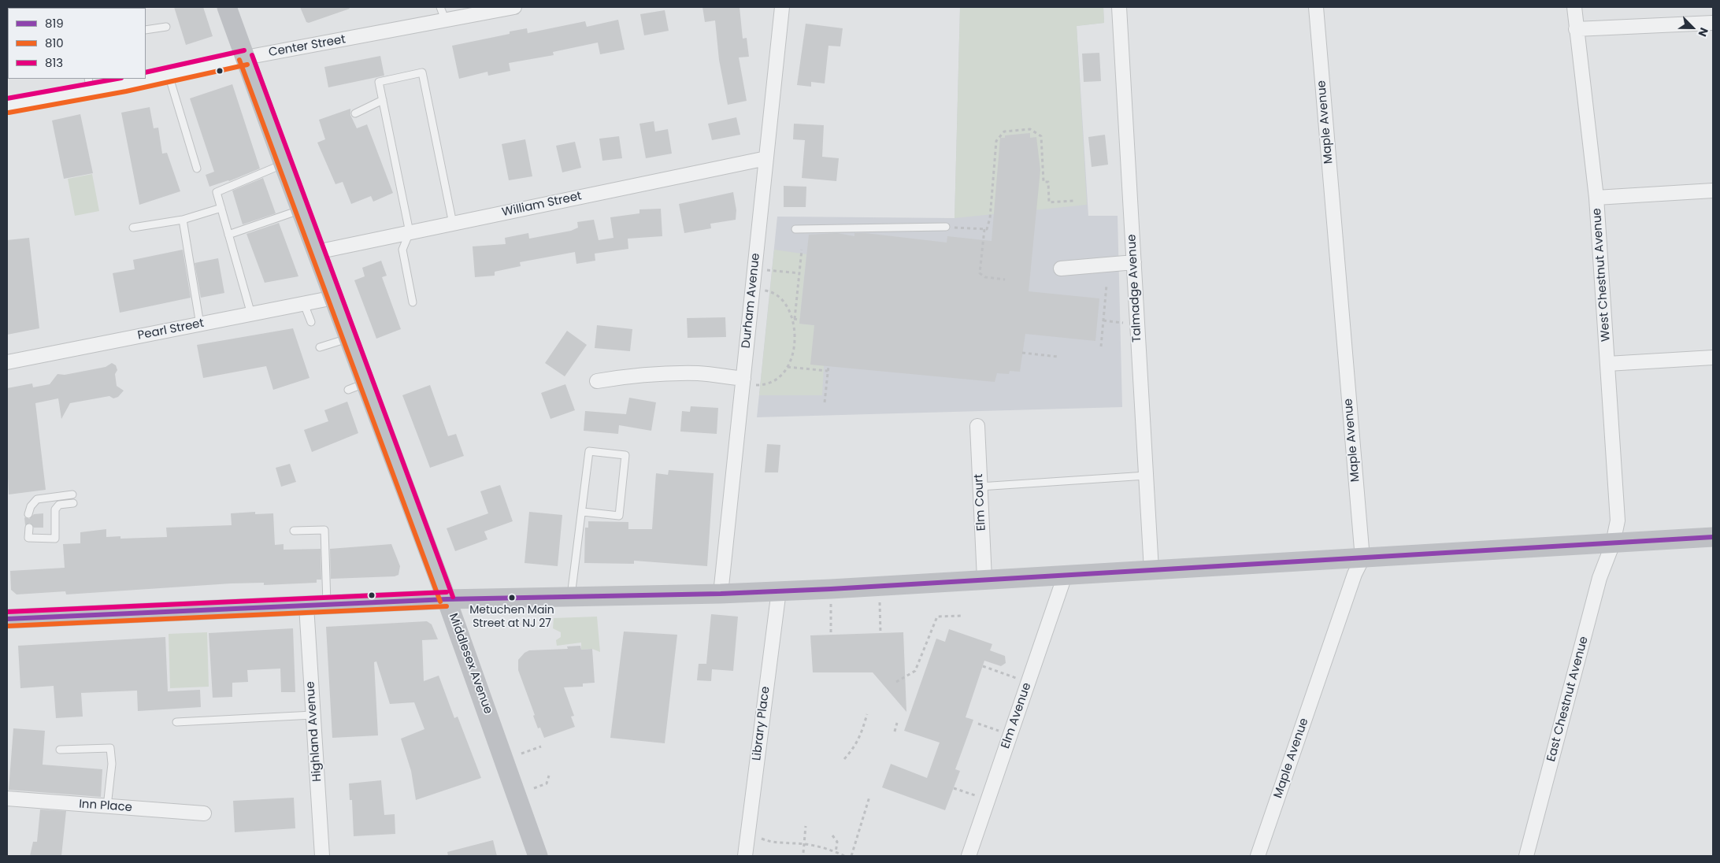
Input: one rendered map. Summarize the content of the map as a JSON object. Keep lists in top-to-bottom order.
{
  "streets": {
    "main road": ["Middlesex Avenue"],
    "street": [
      "Center Street",
      "Maple Avenue",
      "William Street",
      "West Chestnut Avenue",
      "Talmadge Avenue",
      "Durham Avenue",
      "Pearl Street",
      "Elm Court",
      "East Chestnut Avenue",
      "Elm Avenue",
      "Library Place",
      "Highland Avenue",
      "Inn Place"
    ]
  },
  "crossings": [
    ["Center Street", "Middlesex Avenue"],
    ["William Street", "Durham Avenue"],
    ["William Street", "Middlesex Avenue"],
    ["West Chestnut Avenue", "East Chestnut Avenue"],
    ["Pearl Street", "Middlesex Avenue"]
  ],
  "places": ["Metuchen Main Street at NJ 27"],
  "lines": ["transit line 813", "transit line 810", "transit line 819"],
  "legend": ["819", "810", "813"],
  "north": "bottom right"
}
